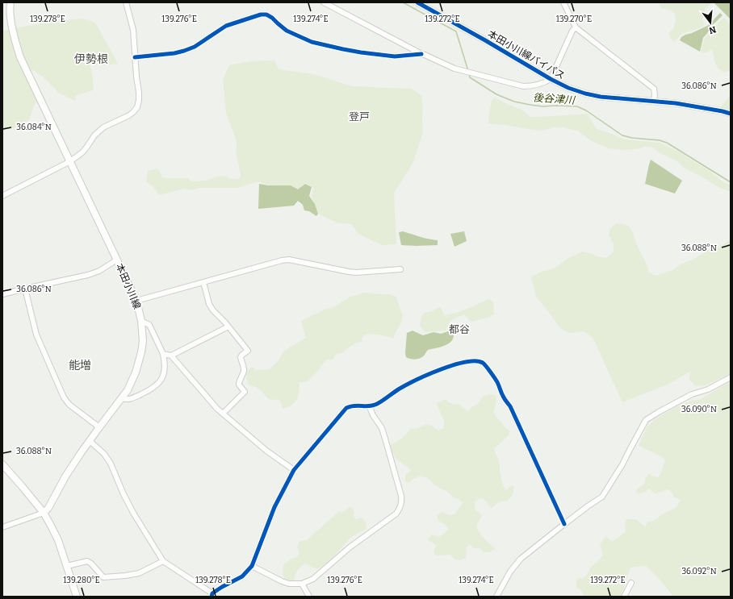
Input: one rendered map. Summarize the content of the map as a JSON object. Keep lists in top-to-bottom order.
{
  "streets": {
    "main road": ["本田小川線"],
    "street": ["本田小川線バイパス"]
  },
  "districts": [
    "伊勢根",
    "登戸",
    "都谷",
    "能増"
  ],
  "water": ["後谷津川"],
  "north": "bottom",
  "coordinates": [
    "139.278°E",
    "139.276°E",
    "139.274°E",
    "139.272°E",
    "139.270°E",
    "36.086°N",
    "36.084°N",
    "36.088°N",
    "36.090°N",
    "36.092°N",
    "139.280°E"
  ]
}
